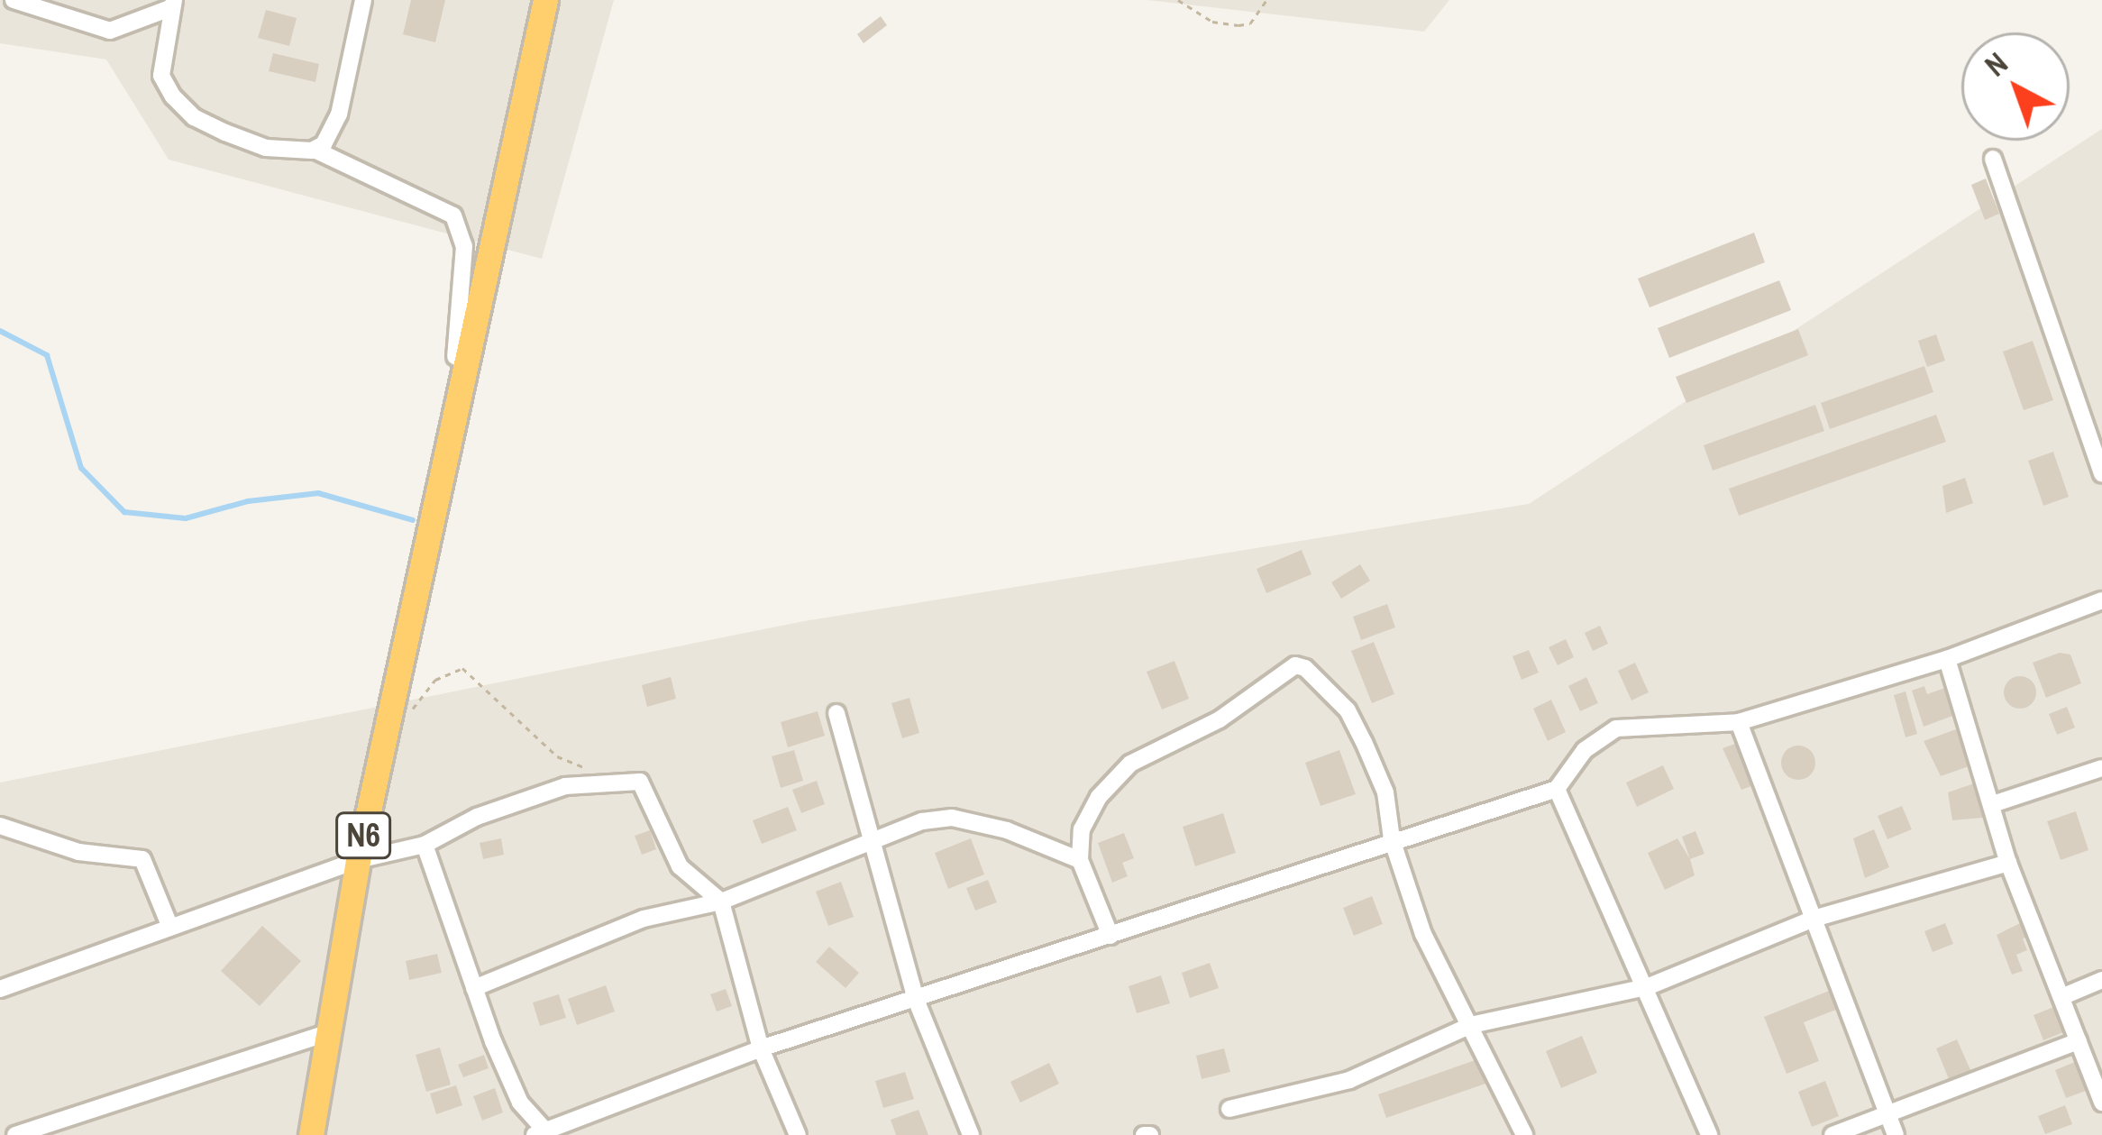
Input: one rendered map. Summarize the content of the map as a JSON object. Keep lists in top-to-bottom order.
{
  "streets": {
    "highway": ["N6"]
  },
  "north": "top left"
}
